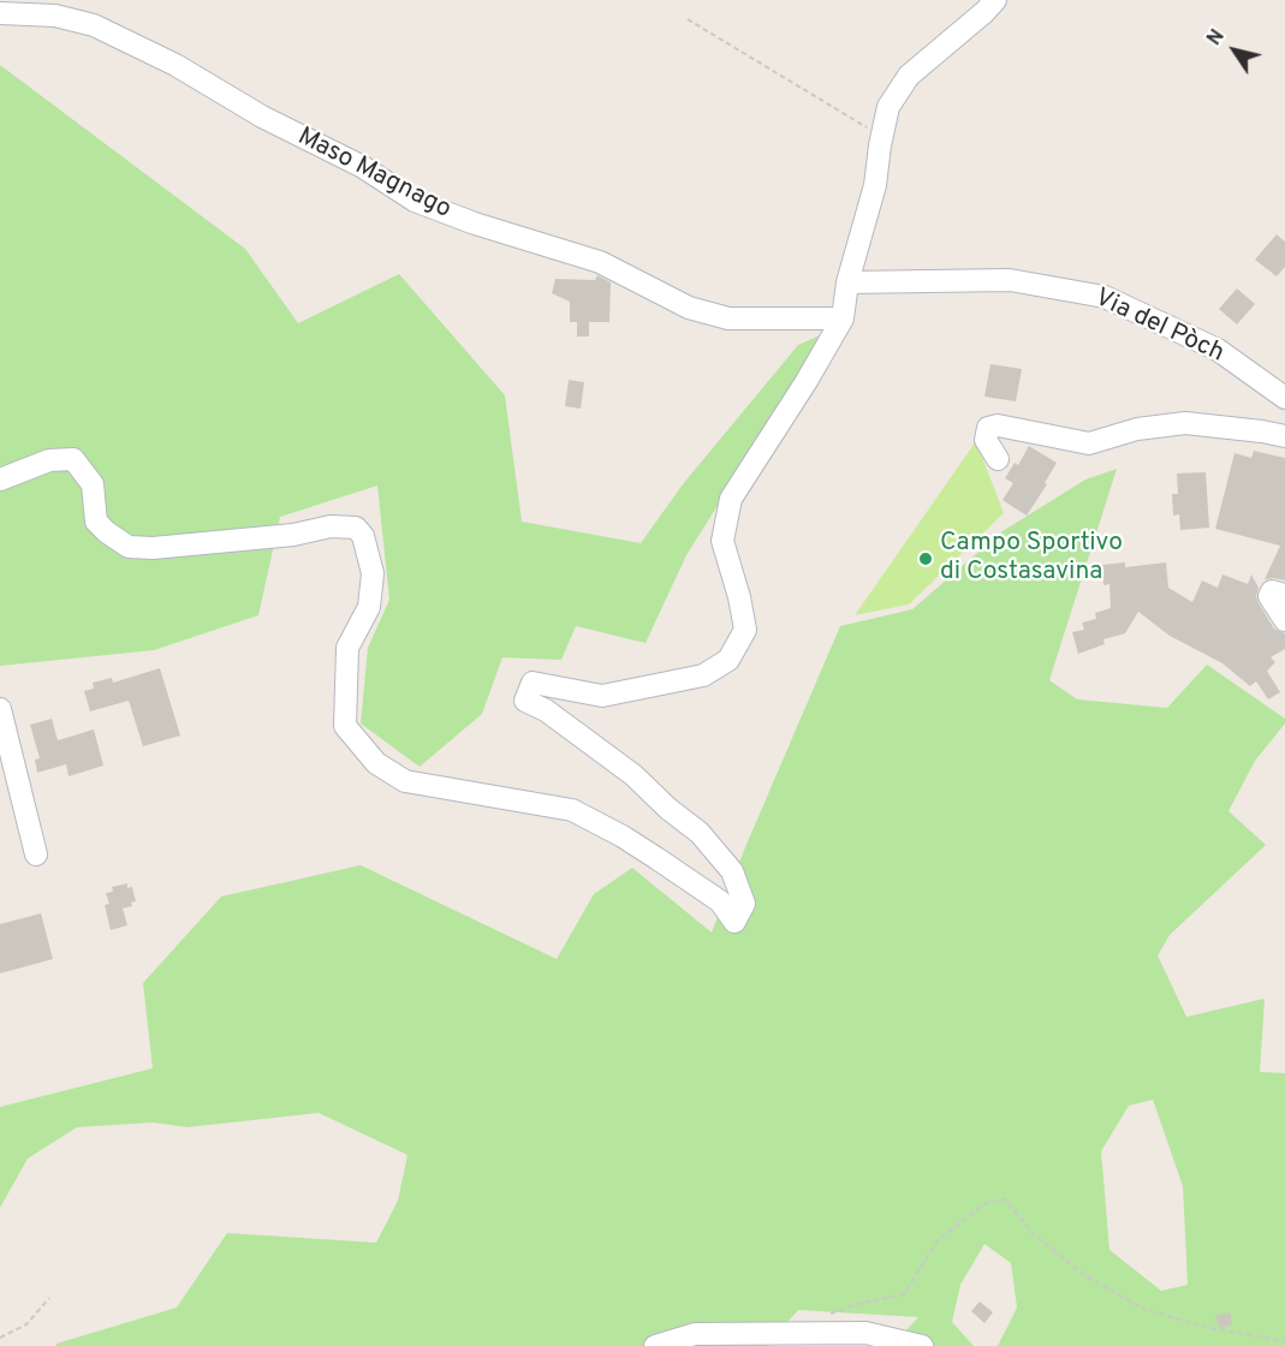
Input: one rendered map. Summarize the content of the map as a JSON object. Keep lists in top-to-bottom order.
{
  "streets": {
    "street": ["Maso Magnago", "Via del Pòch"]
  },
  "places": ["Campo Sportivo di Costasavina"],
  "north": "top left"
}
